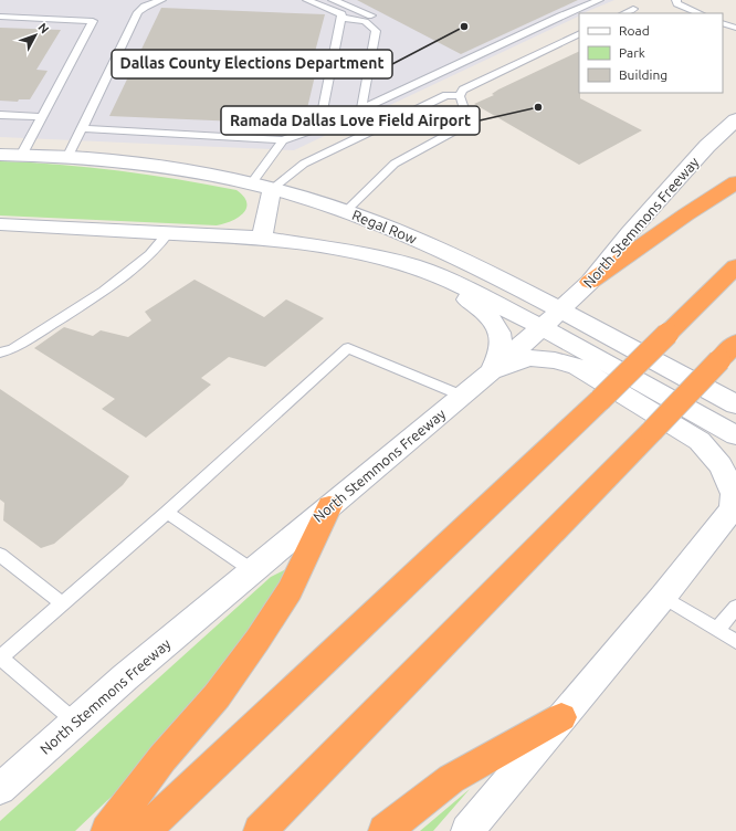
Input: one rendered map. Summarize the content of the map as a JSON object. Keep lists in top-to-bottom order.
{
  "streets": {
    "main road": ["North Stemmons Freeway", "Regal Row"]
  },
  "crossings": [
    ["North Stemmons Freeway", "Regal Row"]
  ],
  "places": ["Dallas County Elections Department", "Ramada Dallas Love Field Airport"],
  "legend": ["Road", "Park", "Building"],
  "north": "top right"
}
